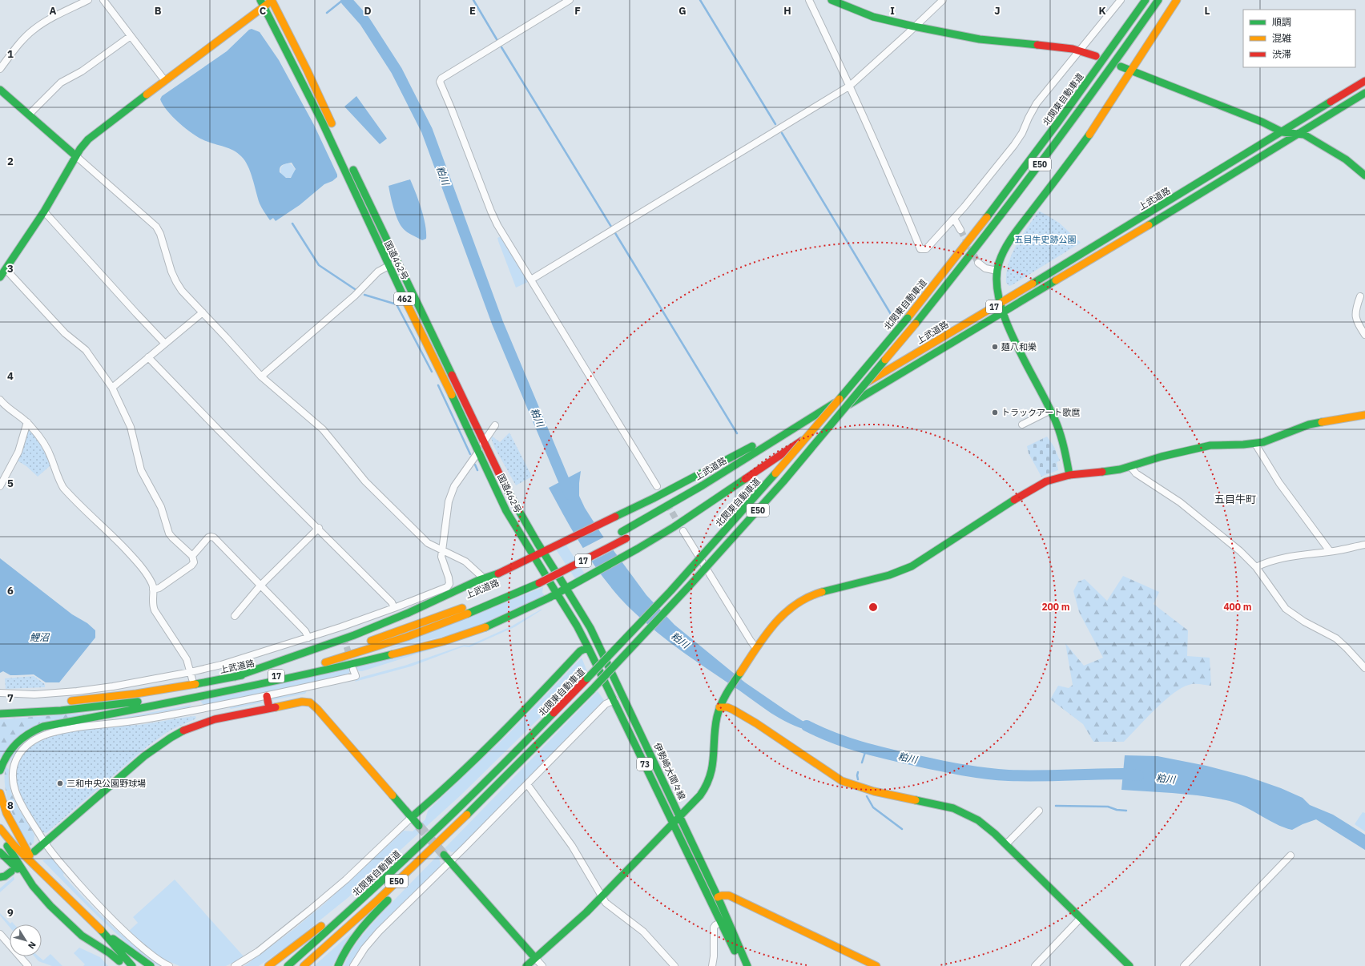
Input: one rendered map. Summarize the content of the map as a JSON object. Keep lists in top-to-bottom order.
{
  "streets": {
    "main road": [
      "北関東自動車道",
      "E50",
      "上武道路",
      "国道462号",
      "462",
      "17",
      "73",
      "伊勢崎大間々線"
    ]
  },
  "crossings": [
    ["国道462号", "73"],
    ["国道462号", "伊勢崎大間々線"]
  ],
  "districts": ["五目牛町"],
  "water": ["粕川", "鯉沼"],
  "parks": ["五目牛史跡公園"],
  "places": ["麺八和樂", "トラックアート歌麿", "三和中央公園野球場"],
  "legend": ["順調", "混雑", "渋滞"],
  "north": "bottom right",
  "grid": {
    "columns": [
      "A",
      "B",
      "C",
      "D",
      "E",
      "F",
      "G",
      "H",
      "I",
      "J",
      "K",
      "L"
    ],
    "rows": [
      "1",
      "2",
      "3",
      "4",
      "5",
      "6",
      "7",
      "8",
      "9"
    ]
  },
  "rings": ["200 m", "400 m"]
}
